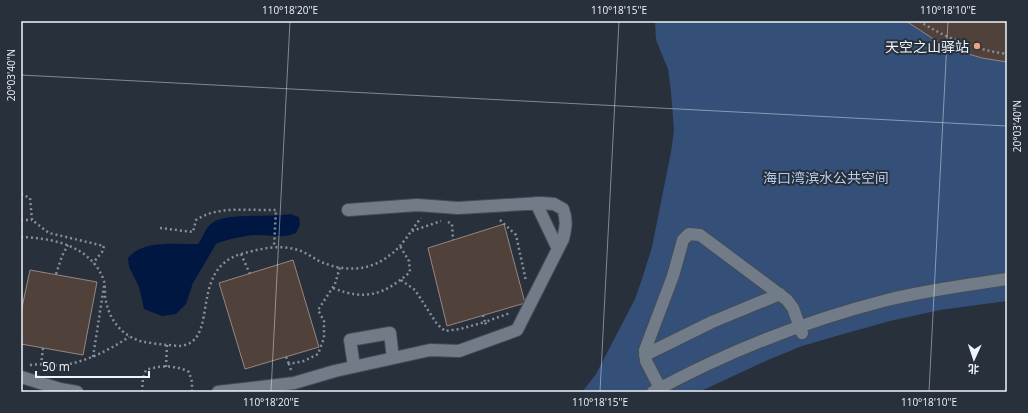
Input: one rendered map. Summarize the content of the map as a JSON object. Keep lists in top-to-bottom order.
{
  "parks": ["海口湾滨水公共空间"],
  "places": ["天空之山驿站"],
  "scale_bar": "50 m",
  "north": "bottom",
  "coordinates": [
    "110°18'20\"E",
    "110°18'15\"E",
    "110°18'10\"E",
    "20°03'40\"N"
  ]
}
